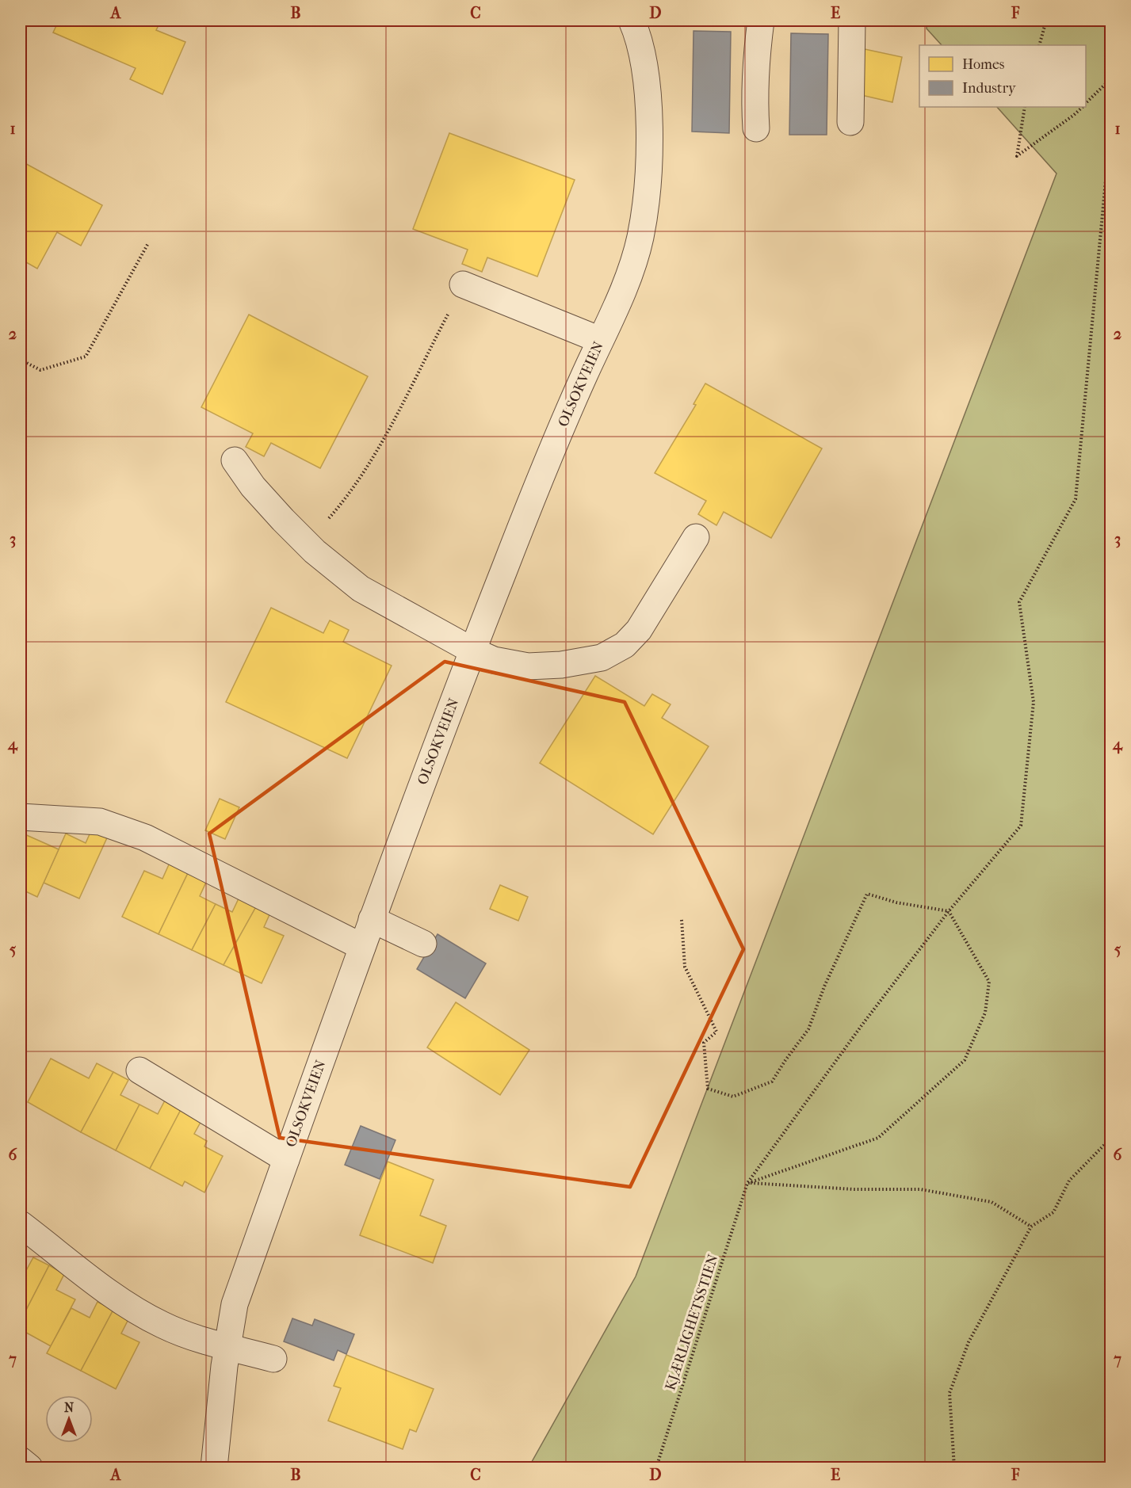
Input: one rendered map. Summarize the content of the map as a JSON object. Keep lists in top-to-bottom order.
{
  "streets": {
    "street": ["OLSOKVEIEN"],
    "path": ["KJÆRLIGHETSSTIEN"]
  },
  "legend": ["Homes", "Industry"],
  "north": "top",
  "grid": {
    "columns": [
      "A",
      "B",
      "C",
      "D",
      "E",
      "F"
    ],
    "rows": [
      "1",
      "2",
      "3",
      "4",
      "5",
      "6",
      "7"
    ]
  }
}
